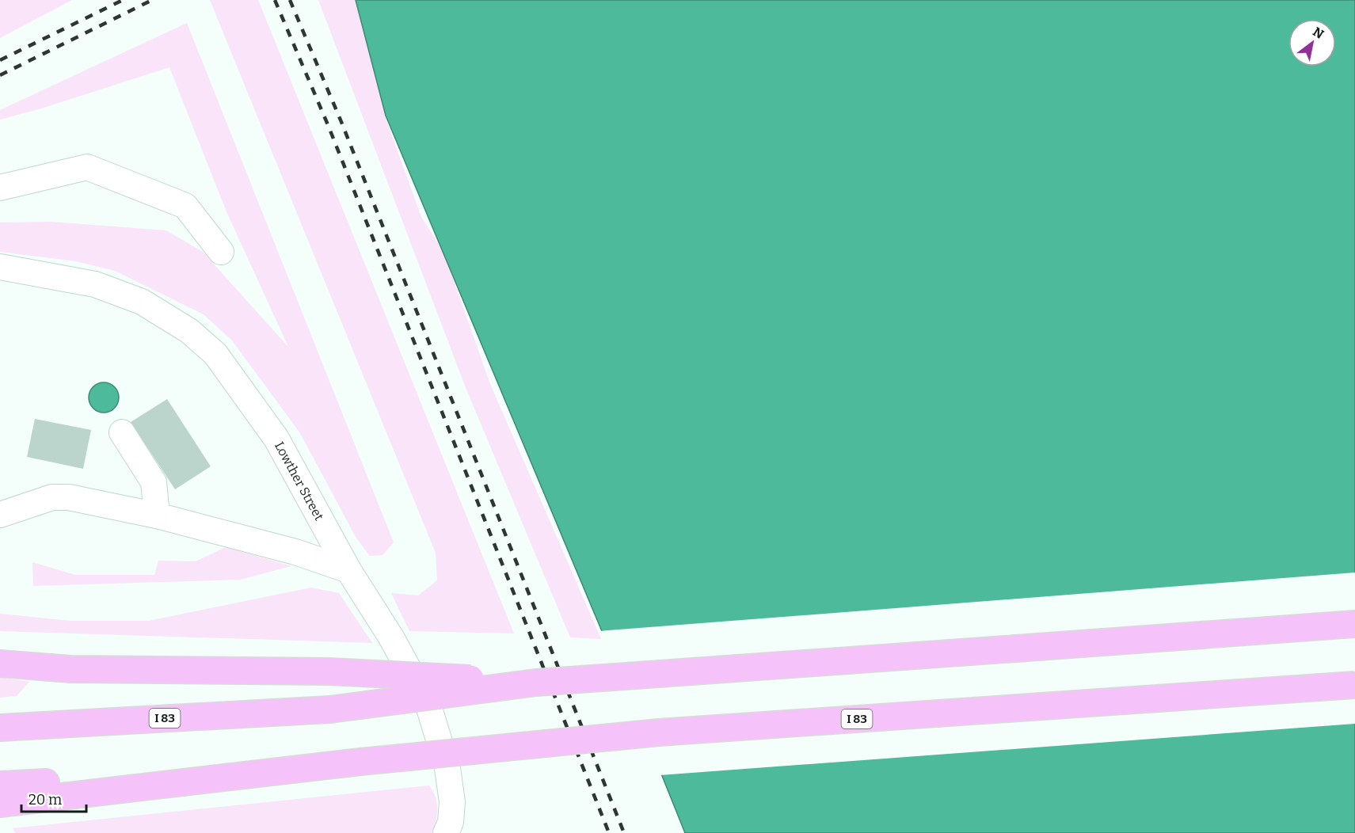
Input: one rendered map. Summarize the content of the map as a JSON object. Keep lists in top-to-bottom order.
{
  "streets": {
    "highway": ["I 83"],
    "street": ["Lowther Street"]
  },
  "scale_bar": "20 m",
  "north": "top right"
}
